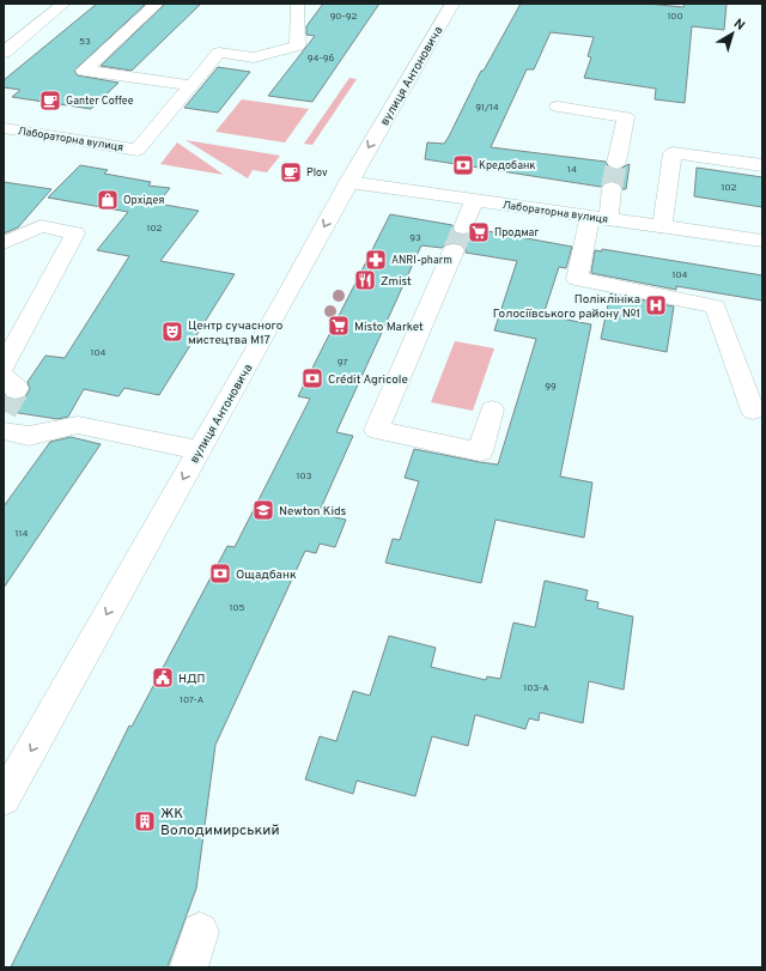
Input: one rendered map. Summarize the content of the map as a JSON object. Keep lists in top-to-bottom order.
{
  "streets": {
    "main road": ["вулиця Антоновича", "Лабораторна вулиця"]
  },
  "crossings": [
    ["вулиця Антоновича", "Лабораторна вулиця"]
  ],
  "one_way": ["вулиця Антоновича"],
  "places": {
    "cafe": ["Ganter Coffee", "Plov"],
    "bank": ["Кредобанк", "Crédit Agricole", "Ощадбанк"],
    "shop": ["Орхідея"],
    "supermarket": ["Продмаг", "Misto Market"],
    "pharmacy": ["ANRI-pharm"],
    "restaurant": ["Zmist"],
    "hospital": ["Поліклініка Голосіївського району №1"],
    "theatre": ["Центр сучасного мистецтва M17"],
    "school or university": ["Newton Kids"],
    "public building": ["НДП"],
    "building": ["ЖК Володимирський"]
  },
  "house_numbers": [
    "90-92",
    "100",
    "53",
    "94-96",
    "91/14",
    "14",
    "102",
    "102",
    "93",
    "104",
    "104",
    "97",
    "99",
    "103",
    "114",
    "105",
    "103-А",
    "107-А"
  ],
  "north": "top right"
}
